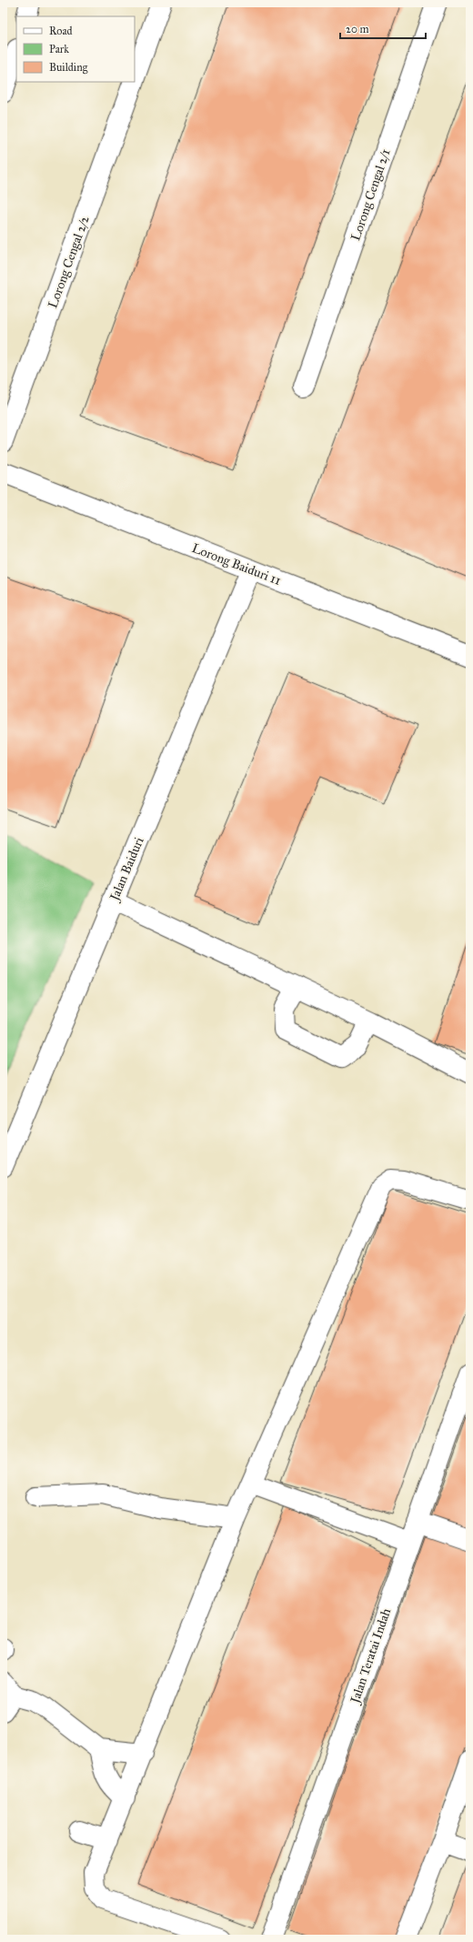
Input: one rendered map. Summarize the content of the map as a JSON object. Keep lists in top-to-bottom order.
{
  "streets": {
    "street": [
      "Lorong Cengal 2/1",
      "Lorong Cengal 2/2",
      "Lorong Baiduri 11",
      "Jalan Baiduri",
      "Jalan Teratai Indah"
    ]
  },
  "crossings": [
    ["Lorong Baiduri 11", "Jalan Baiduri"]
  ],
  "legend": ["Road", "Park", "Building"],
  "scale_bar": "20 m"
}
